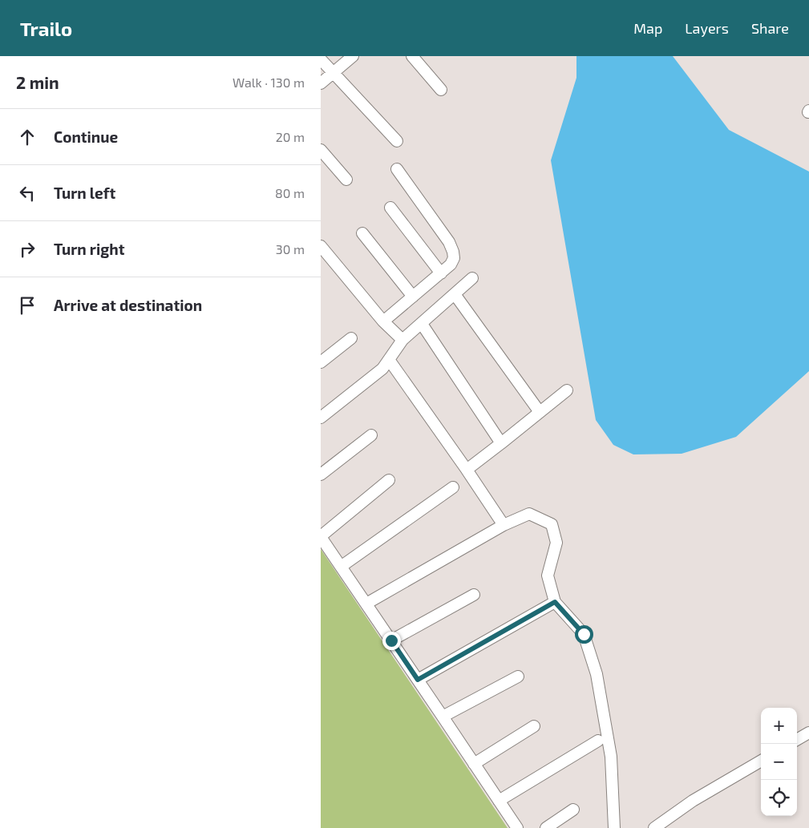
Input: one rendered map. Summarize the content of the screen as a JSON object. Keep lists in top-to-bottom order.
{
  "page": {
    "header": "Trailo",
    "nav": ["Map", "Layers", "Share"],
    "heading": ["2 min", "Walk · 130 m"],
    "list": [
      ["Continue", "20 m"],
      ["Turn left", "80 m"],
      ["Turn right", "30 m"],
      "Arrive at destination"
    ],
    "map_buttons": ["+", "−"]
  }
}
